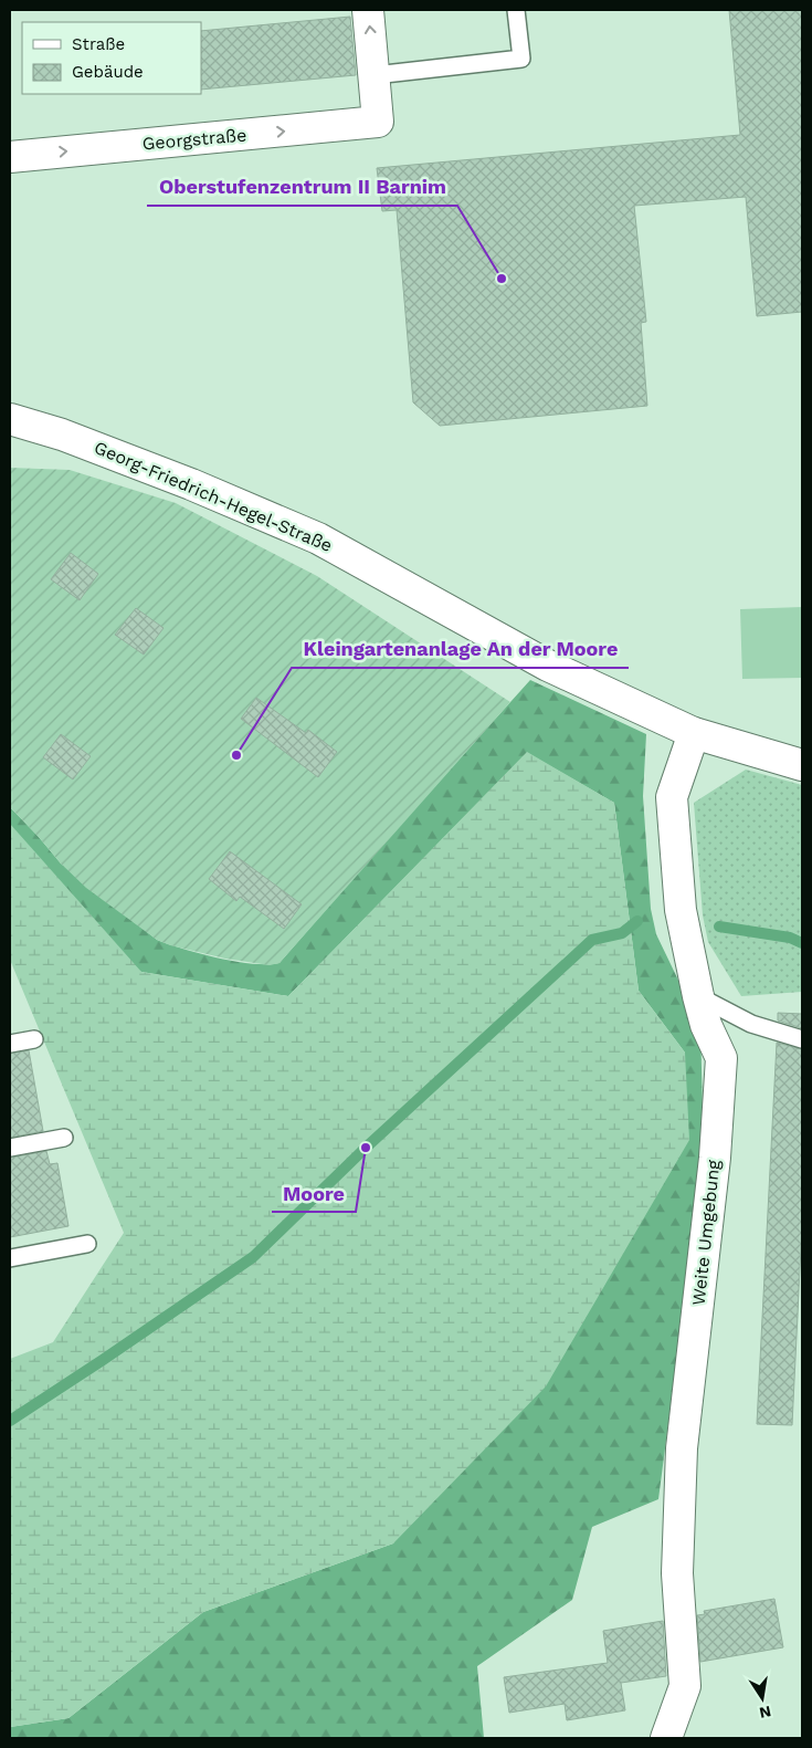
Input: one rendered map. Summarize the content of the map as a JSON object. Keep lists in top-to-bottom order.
{
  "streets": {
    "street": ["Georgstraße", "Georg-Friedrich-Hegel-Straße", "Weite Umgebung"]
  },
  "crossings": [
    ["Georg-Friedrich-Hegel-Straße", "Weite Umgebung"]
  ],
  "one_way": ["Georgstraße"],
  "places": ["Oberstufenzentrum II Barnim", "Kleingartenanlage An der Moore", "Moore"],
  "legend": ["Straße", "Gebäude"],
  "north": "bottom"
}
